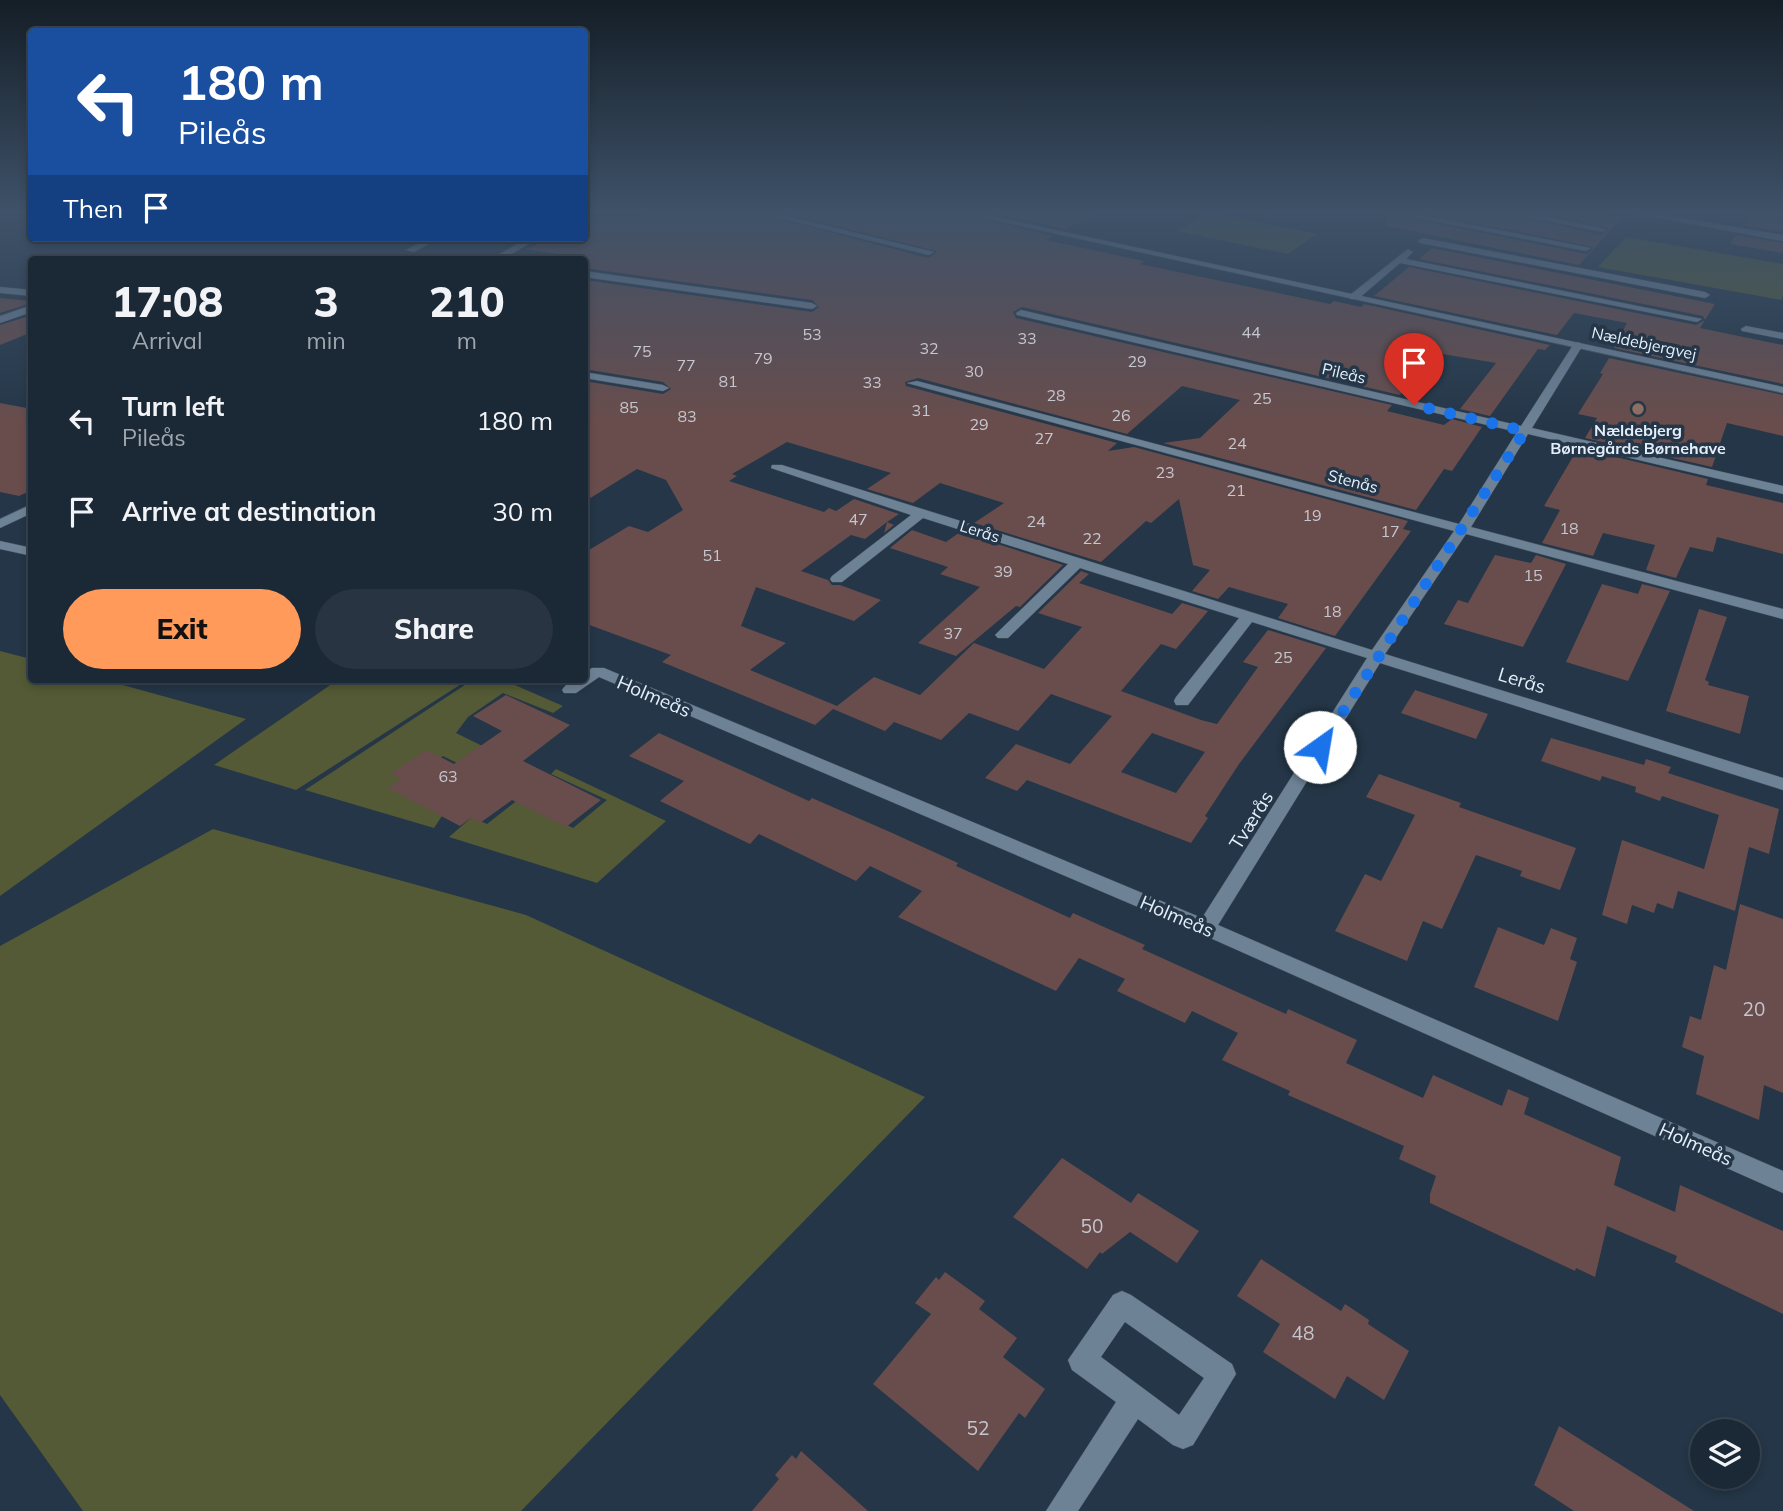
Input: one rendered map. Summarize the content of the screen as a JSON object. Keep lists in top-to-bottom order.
{
  "streets": {
    "street": [
      "Nældebjergvej",
      "Pileås",
      "Stenås",
      "Lerås",
      "Holmeås",
      "Tværås"
    ]
  },
  "crossings": [
    ["Nældebjergvej", "Tværås"],
    ["Pileås", "Tværås"],
    ["Stenås", "Tværås"],
    ["Lerås", "Tværås"],
    ["Holmeås", "Tværås"]
  ],
  "places": ["Nældebjerg Børnegårds Børnehave"],
  "house_numbers": [
    "44",
    "53",
    "33",
    "32",
    "75",
    "79",
    "29",
    "77",
    "30",
    "81",
    "33",
    "28",
    "25",
    "85",
    "31",
    "26",
    "83",
    "29",
    "27",
    "24",
    "23",
    "21",
    "19",
    "47",
    "24",
    "18",
    "17",
    "22",
    "51",
    "39",
    "15",
    "18",
    "37",
    "25",
    "63",
    "20",
    "50",
    "48",
    "52"
  ],
  "page": {
    "turn": ["180 m", "Pileås"],
    "then": "Then",
    "eta": [
      "17:08",
      "Arrival",
      "3",
      "min",
      "210",
      "m"
    ],
    "list": [
      {
        "name": "Turn left",
        "note": "Pileås",
        "value": "180 m"
      },
      {
        "name": "Arrive at destination",
        "value": "30 m"
      }
    ],
    "buttons": ["Exit", "Share"]
  }
}
